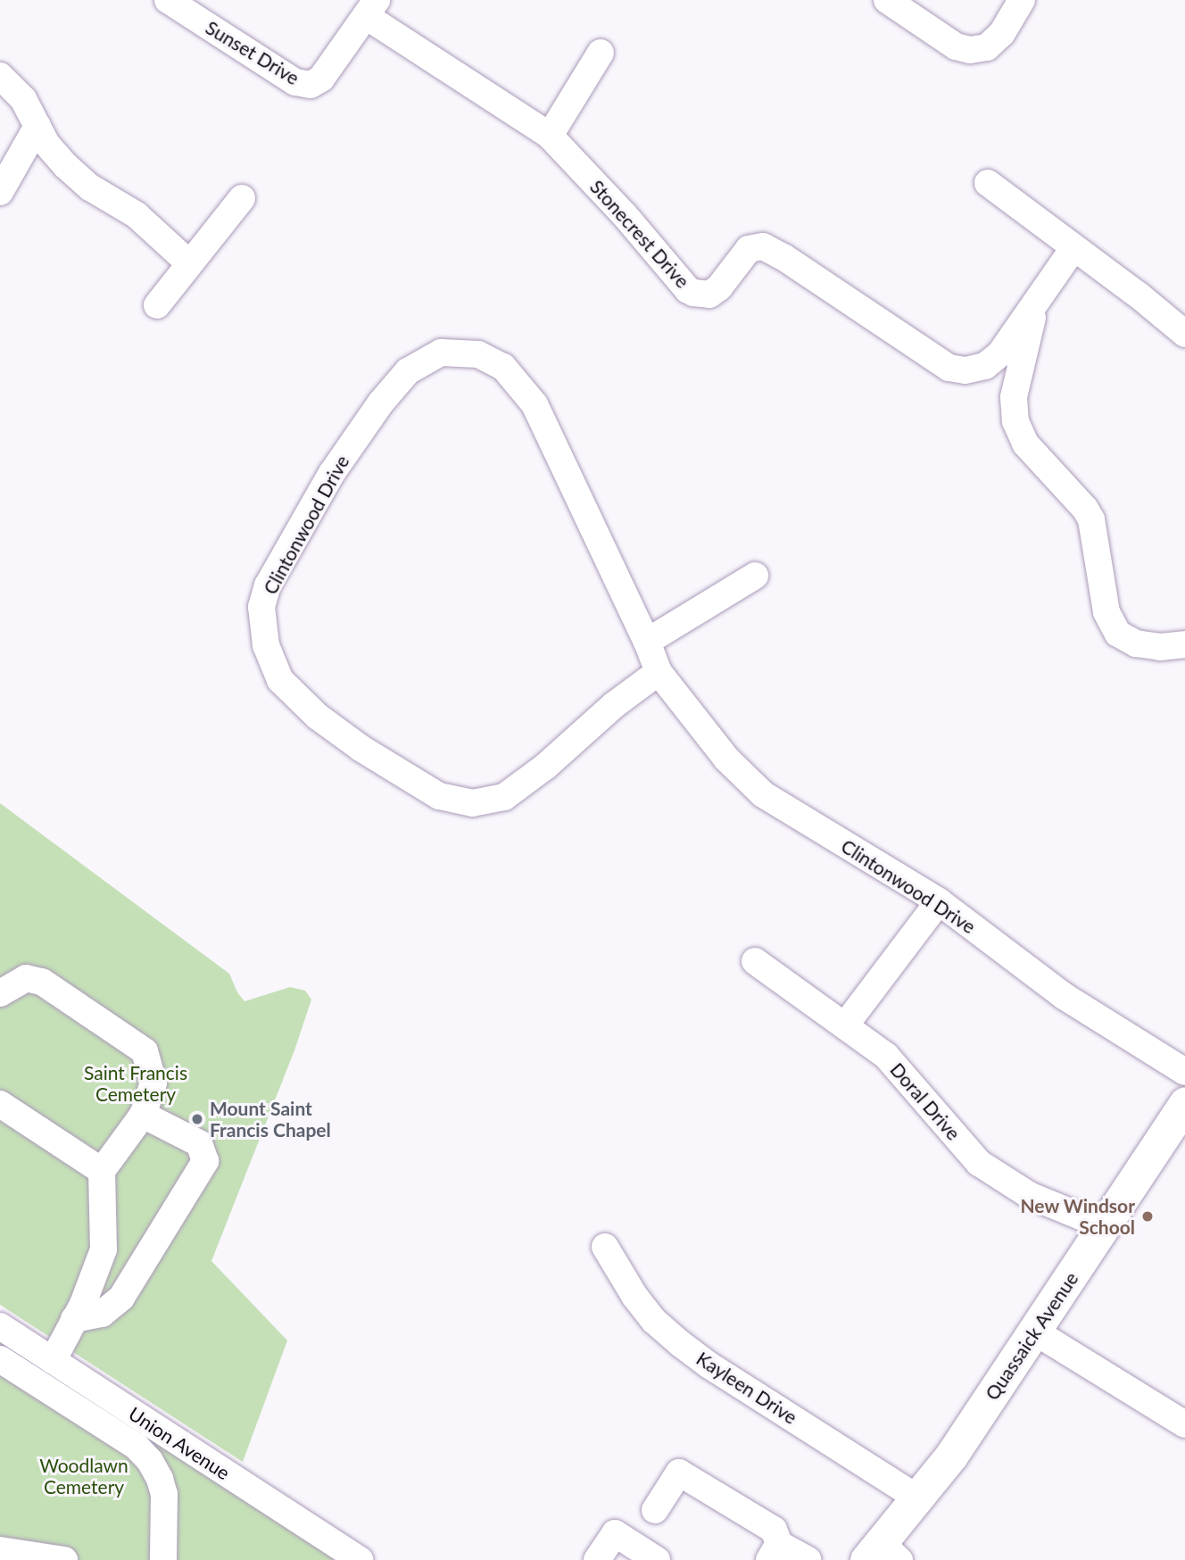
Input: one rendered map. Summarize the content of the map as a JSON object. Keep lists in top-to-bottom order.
{
  "streets": {
    "main road": ["Quassaick Avenue"],
    "street": [
      "Sunset Drive",
      "Stonecrest Drive",
      "Clintonwood Drive",
      "Doral Drive",
      "Kayleen Drive",
      "Union Avenue"
    ]
  },
  "crossings": [
    ["Sunset Drive", "Stonecrest Drive"],
    ["Doral Drive", "Quassaick Avenue"],
    ["Quassaick Avenue", "Kayleen Drive"]
  ],
  "parks": ["Saint Francis Cemetery", "Woodlawn Cemetery"],
  "places": ["Mount Saint Francis Chapel", "New Windsor School"]
}
